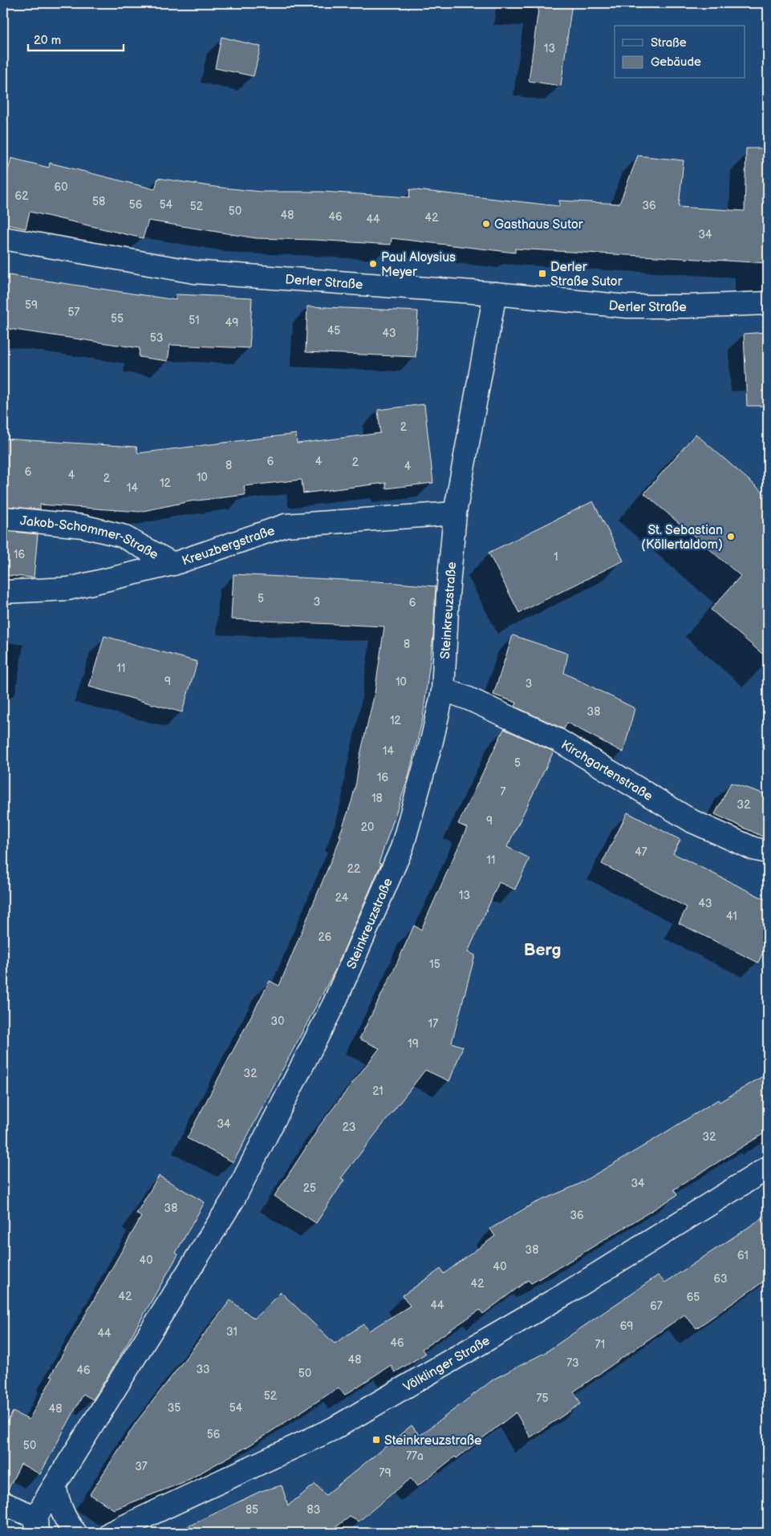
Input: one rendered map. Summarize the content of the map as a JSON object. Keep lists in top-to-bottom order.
{
  "streets": {
    "street": [
      "Derler Straße",
      "Jakob-Schommer-Straße",
      "Kreuzbergstraße",
      "Steinkreuzstraße",
      "Kirchgartenstraße",
      "Völklinger Straße"
    ]
  },
  "crossings": [
    ["Derler Straße", "Steinkreuzstraße"],
    ["Jakob-Schommer-Straße", "Kreuzbergstraße"],
    ["Kreuzbergstraße", "Steinkreuzstraße"],
    ["Steinkreuzstraße", "Kirchgartenstraße"]
  ],
  "districts": ["Berg"],
  "places": {
    "other": ["Gasthaus Sutor", "Paul Aloysius Meyer", "St. Sebastian (Köllertaldom)"],
    "transit": ["Derler Straße Sutor", "Steinkreuzstraße"]
  },
  "house_numbers": [
    "13",
    "60",
    "62",
    "58",
    "56",
    "54",
    "36",
    "52",
    "50",
    "48",
    "46",
    "42",
    "44",
    "34",
    "59",
    "57",
    "55",
    "51",
    "49",
    "45",
    "43",
    "53",
    "2",
    "6",
    "4",
    "2",
    "8",
    "4",
    "6",
    "4",
    "10",
    "2",
    "12",
    "14",
    "16",
    "1",
    "5",
    "3",
    "6",
    "8",
    "11",
    "9",
    "10",
    "3",
    "38",
    "12",
    "14",
    "5",
    "16",
    "7",
    "18",
    "32",
    "9",
    "20",
    "47",
    "11",
    "22",
    "13",
    "24",
    "43",
    "41",
    "26",
    "15",
    "30",
    "17",
    "19",
    "32",
    "21",
    "34",
    "23",
    "32",
    "34",
    "25",
    "38",
    "36",
    "38",
    "61",
    "40",
    "40",
    "63",
    "42",
    "42",
    "65",
    "44",
    "67",
    "69",
    "31",
    "44",
    "46",
    "71",
    "48",
    "73",
    "33",
    "46",
    "50",
    "52",
    "75",
    "35",
    "54",
    "48",
    "56",
    "50",
    "77a",
    "37",
    "79",
    "85",
    "83"
  ],
  "legend": ["Straße", "Gebäude"],
  "scale_bar": "20 m"
}
